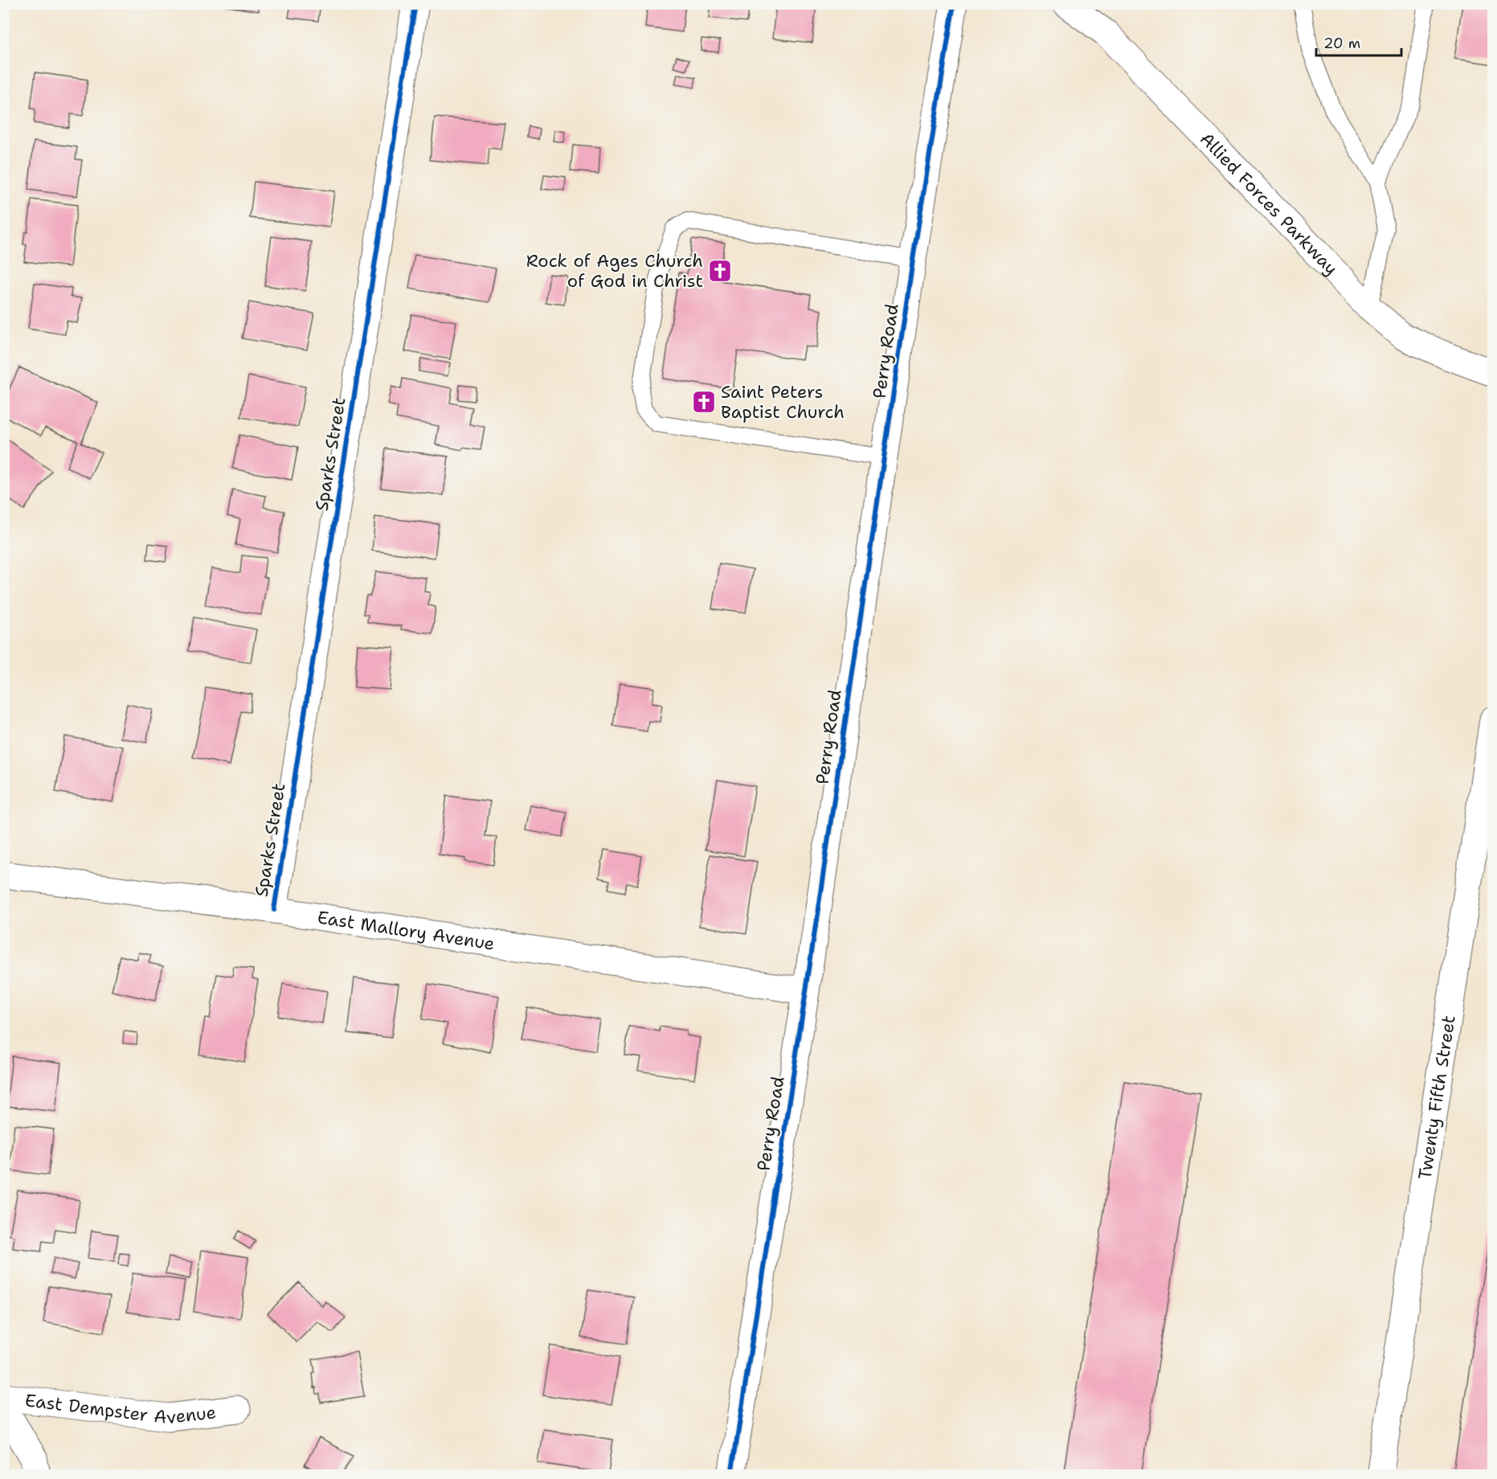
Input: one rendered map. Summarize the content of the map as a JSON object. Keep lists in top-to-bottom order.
{
  "streets": {
    "street": [
      "Allied Forces Parkway",
      "Perry Road",
      "Sparks Street",
      "East Mallory Avenue",
      "Twenty Fifth Street",
      "East Dempster Avenue"
    ]
  },
  "crossings": [
    ["Perry Road", "East Mallory Avenue"],
    ["Sparks Street", "East Mallory Avenue"]
  ],
  "places": {
    "church": ["Rock of Ages Church of God in Christ", "Saint Peters Baptist Church"]
  },
  "scale_bar": "20 m"
}
